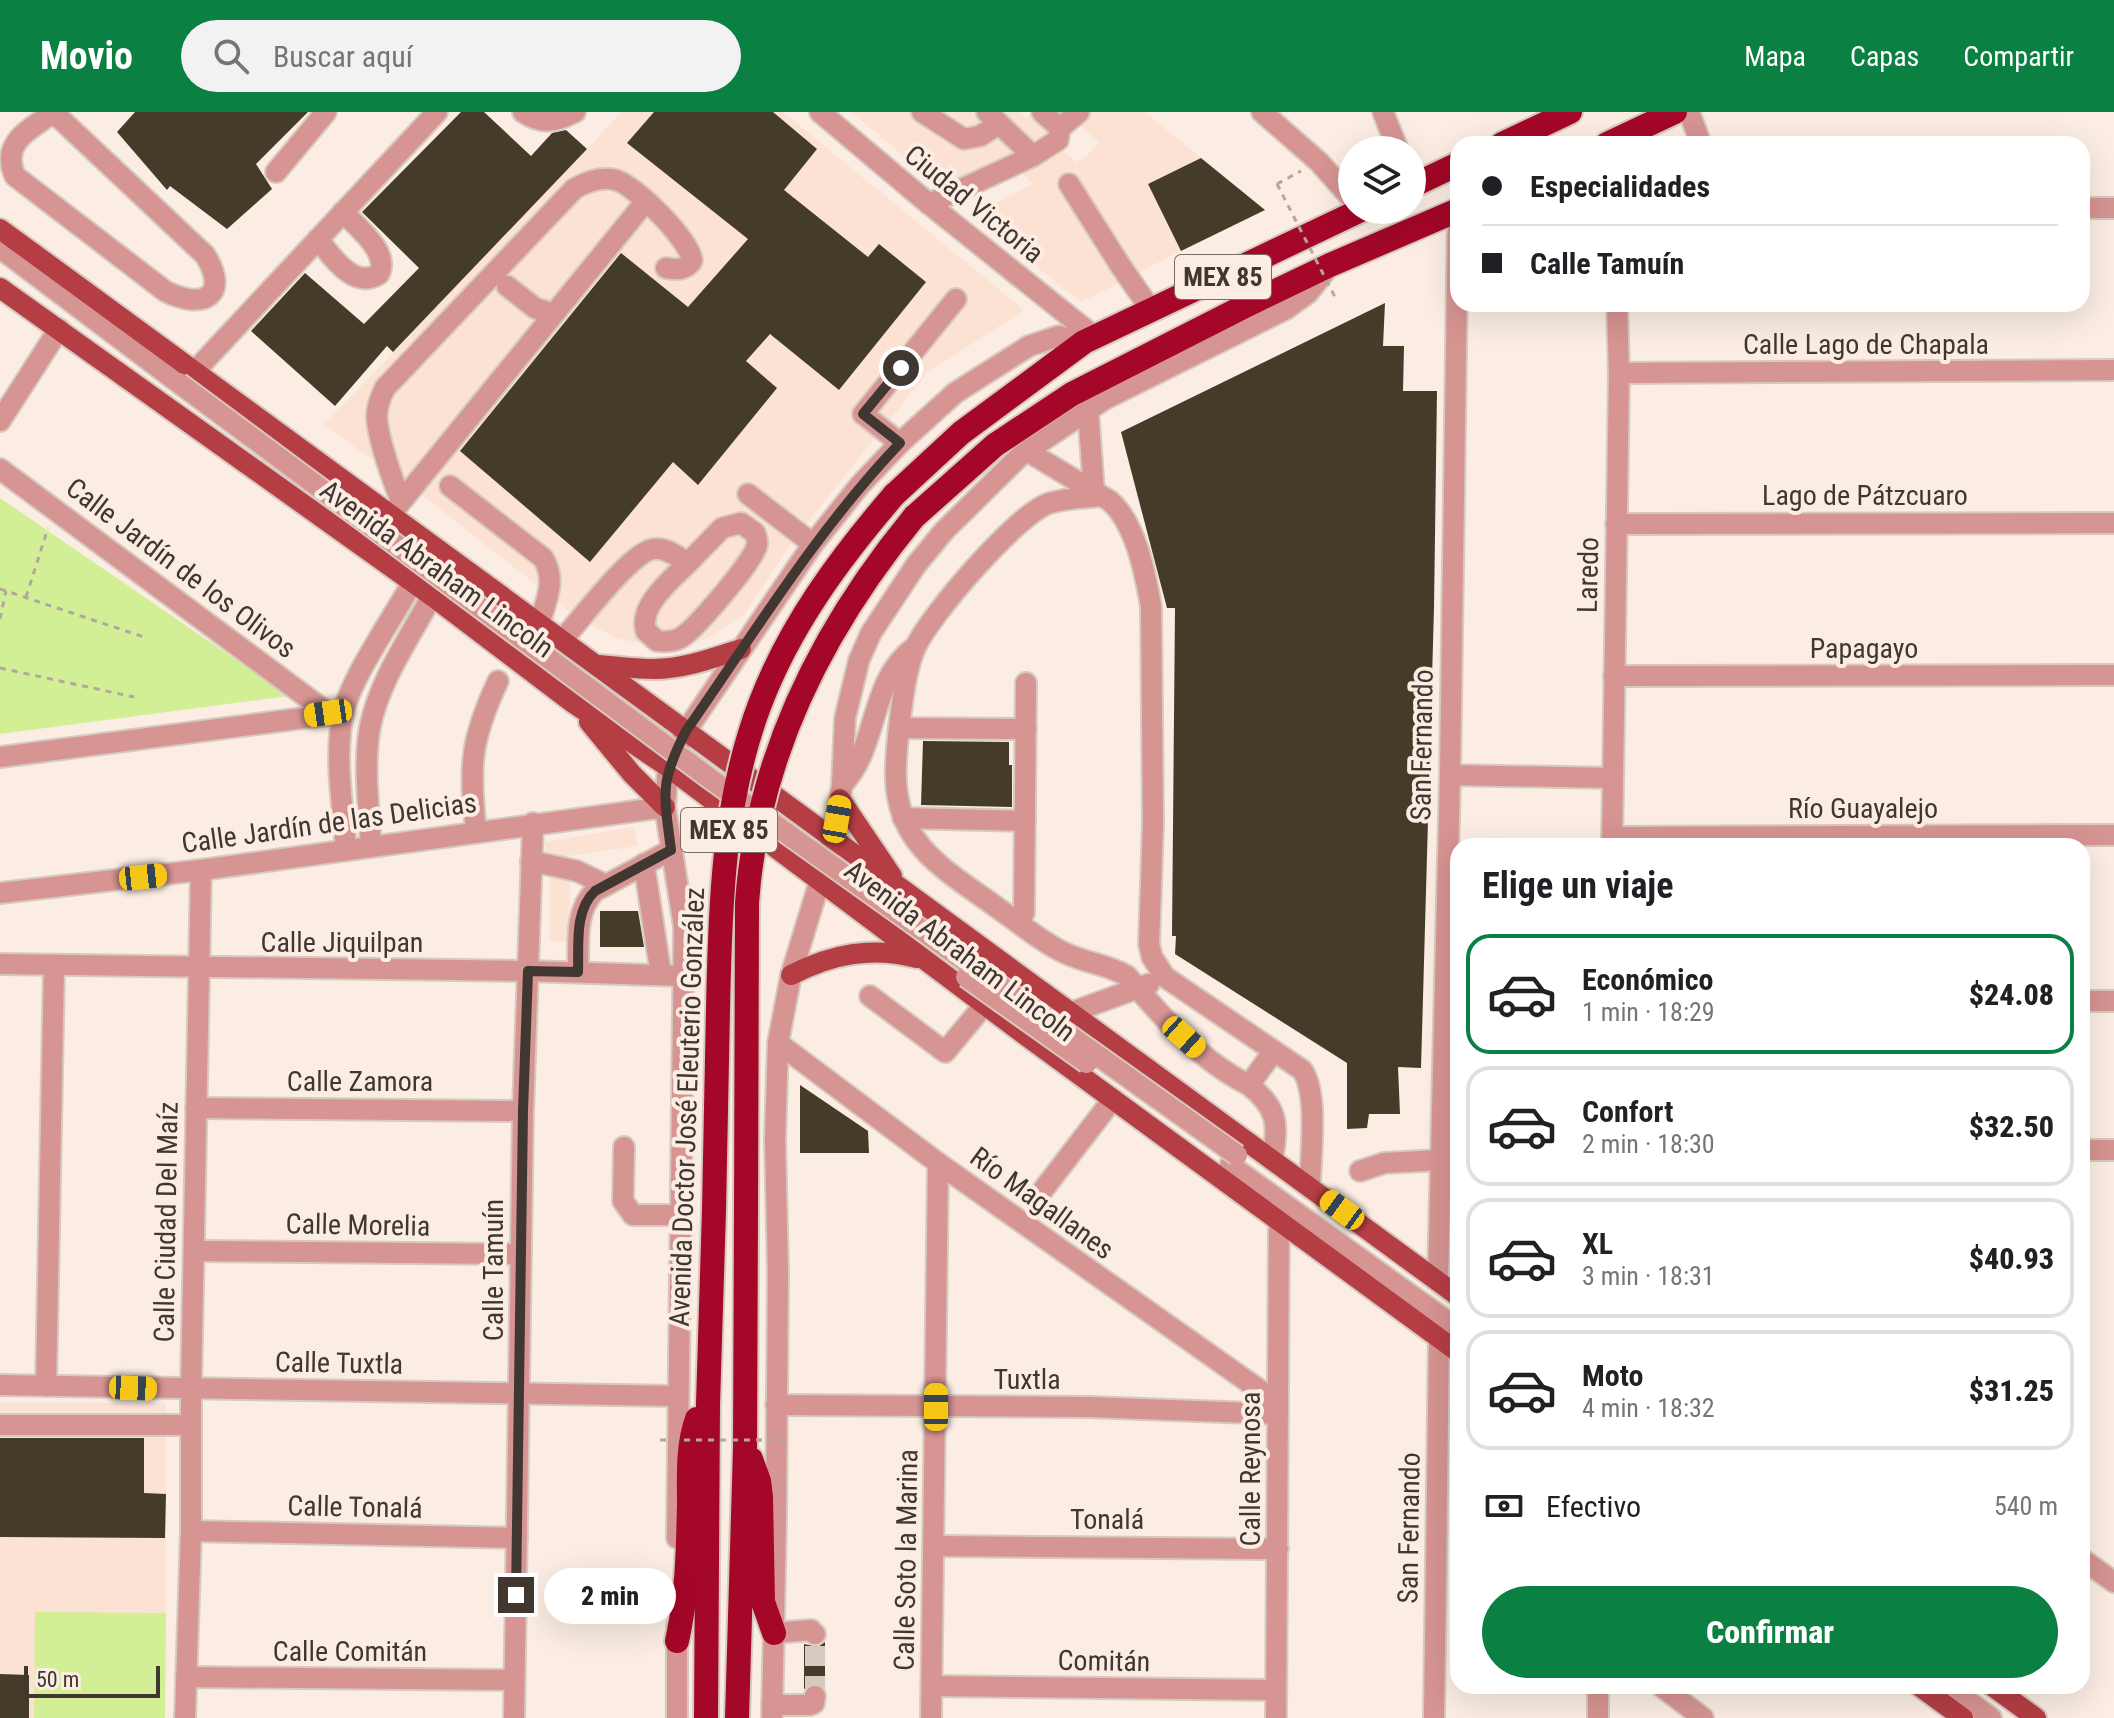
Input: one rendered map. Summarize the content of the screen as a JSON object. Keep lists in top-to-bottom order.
{
  "streets": {
    "highway": ["MEX 85", "Avenida Doctor José Eleuterio González"],
    "main road": ["Avenida Abraham Lincoln"],
    "street": [
      "Ciudad Victoria",
      "Calle Lago de Chapala",
      "Lago de Pátzcuaro",
      "Calle Jardín de los Olivos",
      "Laredo",
      "Papagayo",
      "San Fernando",
      "Río Guayalejo",
      "Calle Jardín de las Delicias",
      "Calle Jiquilpan",
      "Calle Zamora",
      "Río Magallanes",
      "Calle Ciudad Del Maíz",
      "Calle Morelia",
      "Calle Tamuín",
      "Calle Tuxtla",
      "Tuxtla",
      "Calle Reynosa",
      "Calle Tonalá",
      "Tonalá",
      "Calle Soto la Marina",
      "Calle Comitán",
      "Comitán"
    ]
  },
  "crossings": [
    ["Ciudad Victoria", "MEX 85"],
    ["Ciudad Victoria", "Avenida Doctor José Eleuterio González"],
    ["MEX 85", "Avenida Doctor José Eleuterio González"],
    ["Calle Lago de Chapala", "Laredo"],
    ["Lago de Pátzcuaro", "Laredo"],
    ["Avenida Abraham Lincoln", "San Fernando"],
    ["Avenida Abraham Lincoln", "Calle Reynosa"],
    ["Laredo", "Papagayo"],
    ["Calle Jardín de las Delicias", "Calle Ciudad Del Maíz"],
    ["Calle Jardín de las Delicias", "Calle Tamuín"],
    ["Calle Jiquilpan", "Calle Ciudad Del Maíz"],
    ["Calle Jiquilpan", "Calle Tamuín"],
    ["Calle Zamora", "Calle Ciudad Del Maíz"],
    ["Calle Zamora", "Calle Tamuín"],
    ["Río Magallanes", "Tuxtla"],
    ["Río Magallanes", "Calle Reynosa"],
    ["Río Magallanes", "Calle Soto la Marina"],
    ["Calle Ciudad Del Maíz", "Calle Morelia"],
    ["Calle Ciudad Del Maíz", "Calle Tuxtla"],
    ["Calle Ciudad Del Maíz", "Calle Tonalá"],
    ["Calle Ciudad Del Maíz", "Calle Comitán"],
    ["Calle Morelia", "Calle Tamuín"],
    ["Calle Tamuín", "Calle Tuxtla"],
    ["Calle Tamuín", "Calle Tonalá"],
    ["Calle Tamuín", "Calle Comitán"],
    ["Tuxtla", "Calle Reynosa"],
    ["Tuxtla", "Calle Soto la Marina"],
    ["Calle Reynosa", "Tonalá"],
    ["Calle Reynosa", "Comitán"],
    ["Tonalá", "Calle Soto la Marina"],
    ["Calle Soto la Marina", "Comitán"]
  ],
  "scale_bar": "50 m",
  "page": {
    "header": "Movio",
    "search": "Buscar aquí",
    "nav": ["Mapa", "Capas", "Compartir"],
    "banner": ["Especialidades", "Calle Tamuín"],
    "heading": "Elige un viaje",
    "list": [
      {
        "name": "Económico",
        "note": "1 min · 18:29",
        "value": "$24.08"
      },
      {
        "name": "Confort",
        "note": "2 min · 18:30",
        "value": "$32.50"
      },
      {
        "name": "XL",
        "note": "3 min · 18:31",
        "value": "$40.93"
      },
      {
        "name": "Moto",
        "note": "4 min · 18:32",
        "value": "$31.25"
      }
    ],
    "pay": ["Efectivo", "540 m"],
    "bubble": "2 min",
    "buttons": "Confirmar",
    "scale": "50 m"
  }
}
